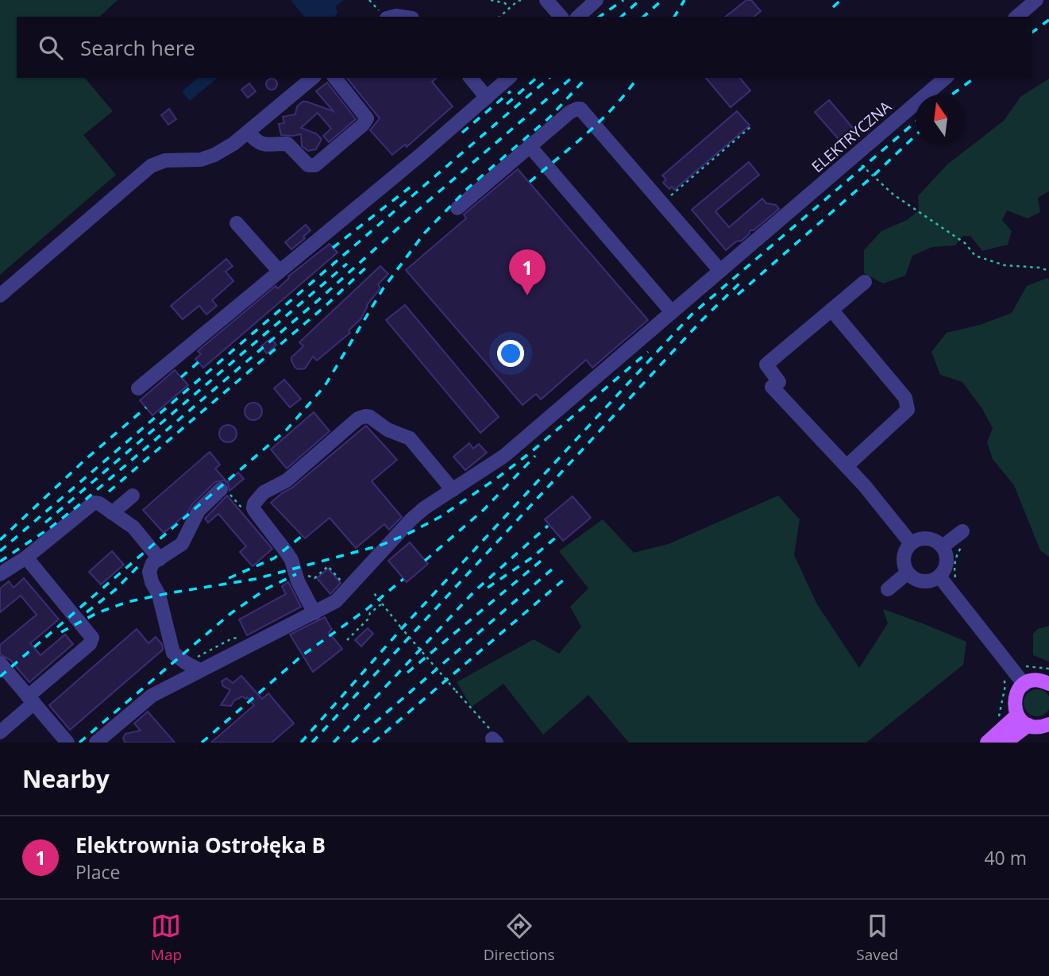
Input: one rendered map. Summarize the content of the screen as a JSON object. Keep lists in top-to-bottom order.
{
  "streets": {
    "street": ["ELEKTRYCZNA"]
  },
  "north": "top",
  "page": {
    "search": "Search here",
    "pins": "1",
    "heading": "Nearby",
    "list": [
      {
        "mark": "1",
        "name": "Elektrownia Ostrołęka B",
        "note": "Place",
        "value": "40 m"
      }
    ],
    "nav": ["Map", "Directions", "Saved"]
  }
}
